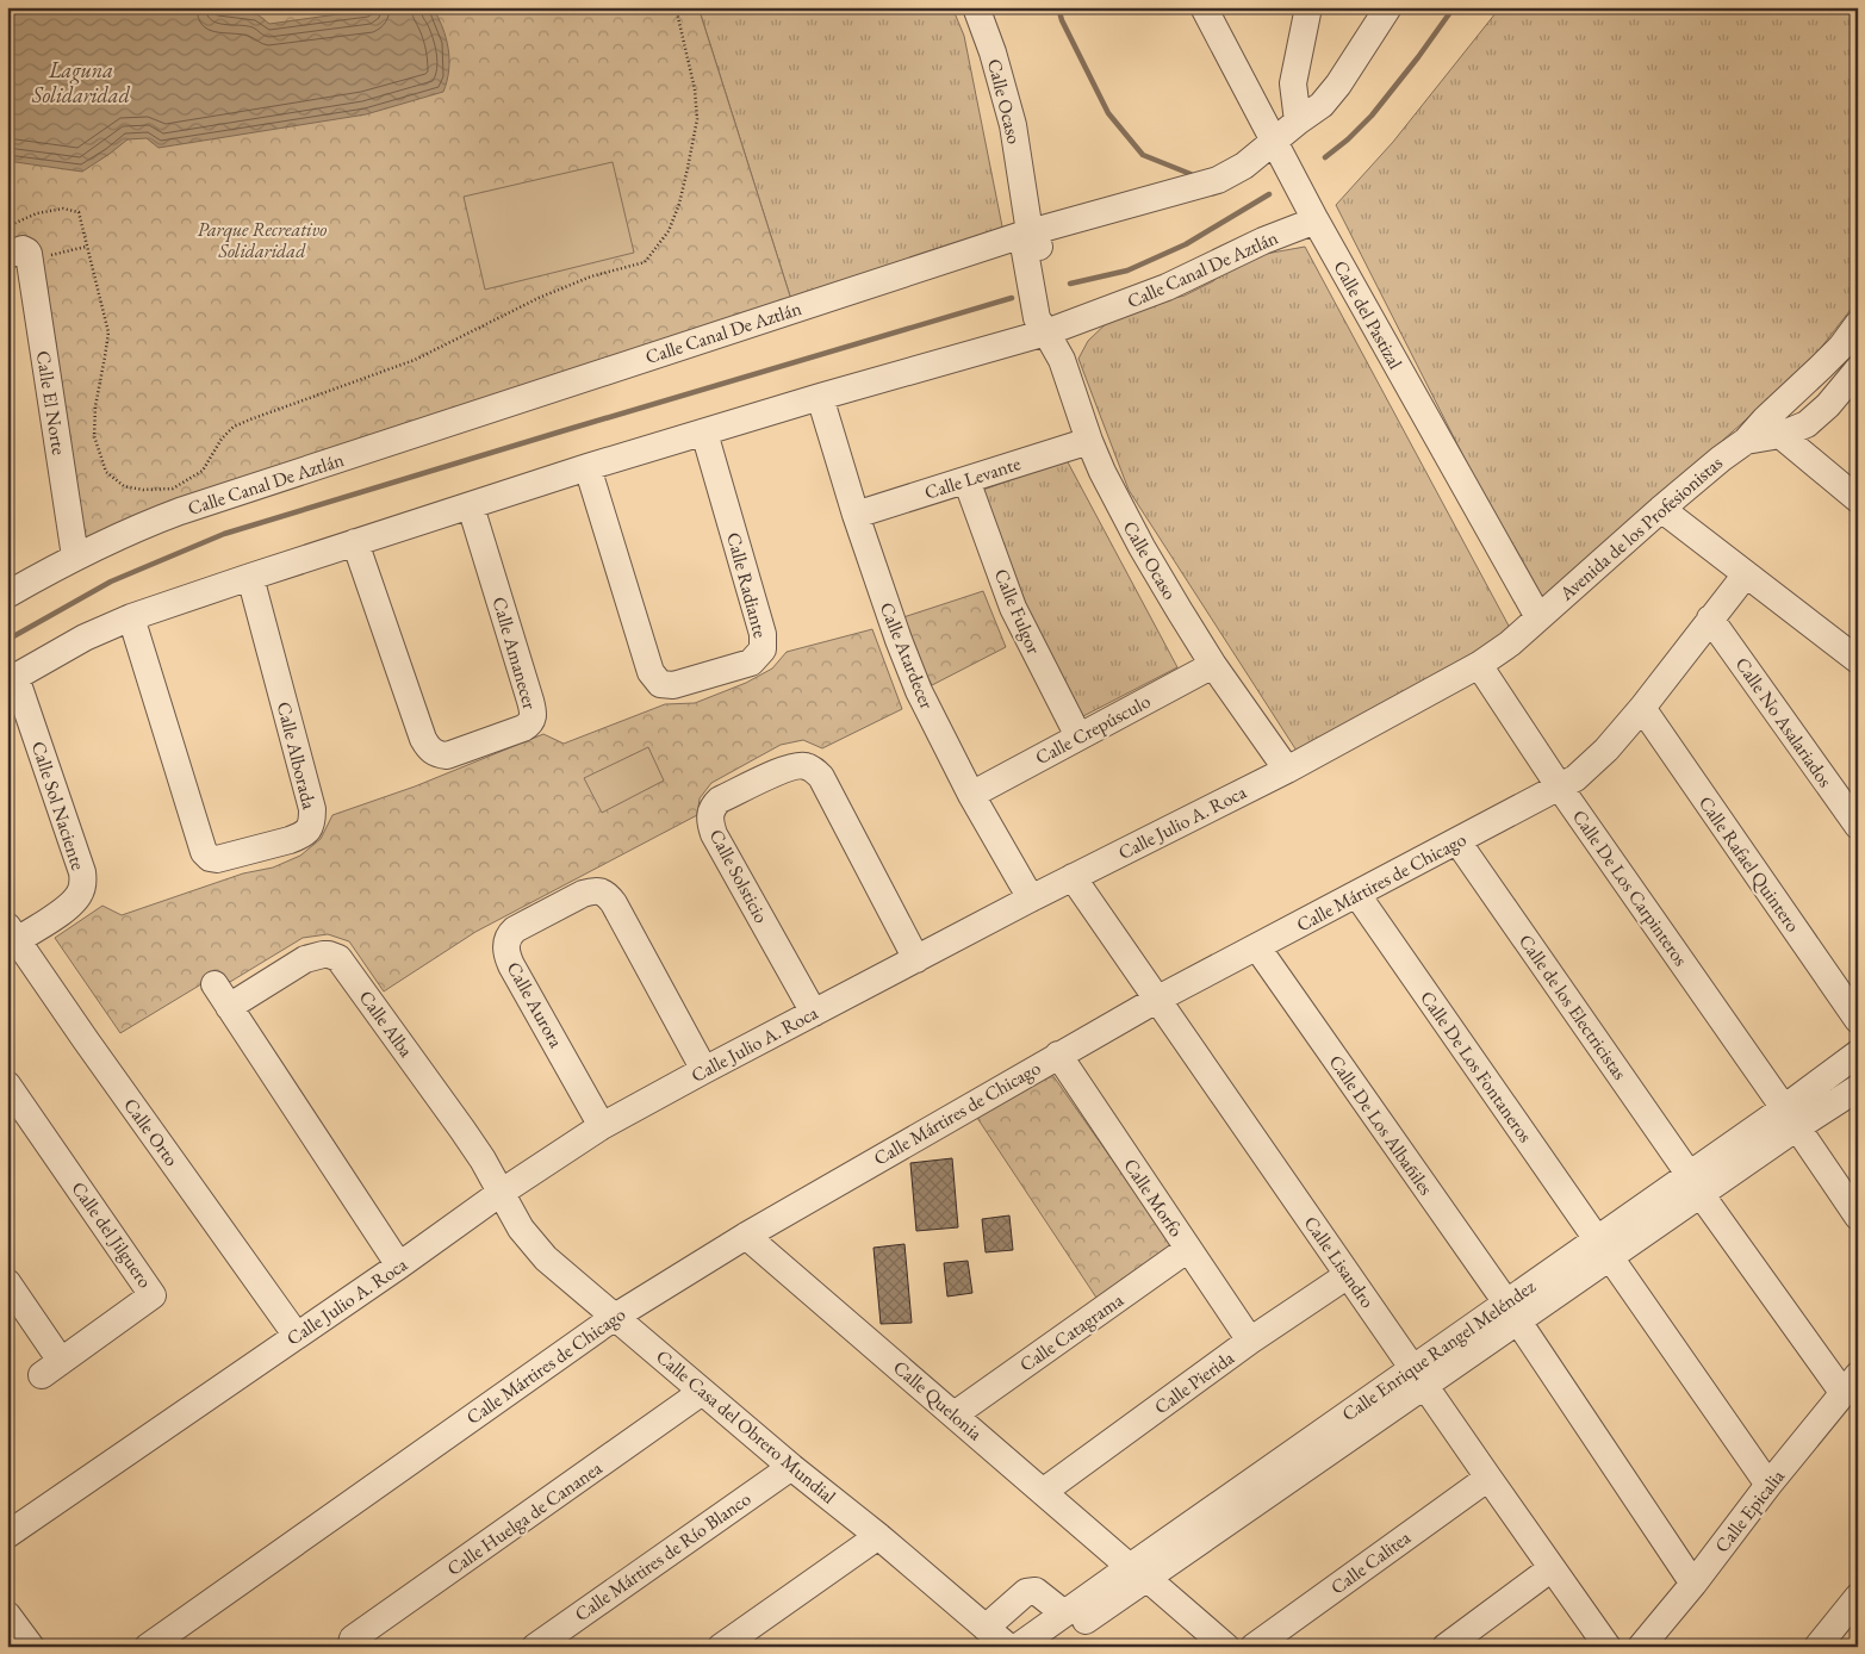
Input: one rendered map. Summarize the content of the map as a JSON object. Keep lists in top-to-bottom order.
{
  "streets": {
    "street": [
      "Calle Ocaso",
      "Calle Canal De Aztlán",
      "Calle del Pastizal",
      "Calle El Norte",
      "Calle Levante",
      "Avenida de los Profesionistas",
      "Calle Radiante",
      "Calle Fulgor",
      "Calle Amanecer",
      "Calle Atardecer",
      "Calle No Asalariados",
      "Calle Crepúsculo",
      "Calle Alborada",
      "Calle Sol Naciente",
      "Calle Julio A. Roca",
      "Calle Rafael Quintero",
      "Calle Solsticio",
      "Calle Mártires de Chicago",
      "Calle De Los Carpinteros",
      "Calle Aurora",
      "Calle de los Electricistas",
      "Calle Alba",
      "Calle De Los Fontaneros",
      "Calle De Los Albañiles",
      "Calle Orto",
      "Calle Morfo",
      "Calle del Jilguero",
      "Calle Lisandro",
      "Calle Catagrama",
      "Calle Enrique Rangel Meléndez",
      "Calle Pierida",
      "Calle Quelonia",
      "Calle Casa del Obrero Mundial",
      "Calle Epicalia",
      "Calle Huelga de Cananea",
      "Calle Mártires de Río Blanco",
      "Calle Calitea"
    ]
  },
  "crossings": [
    ["Calle Ocaso", "Calle Canal De Aztlán"],
    ["Calle Ocaso", "Calle Levante"],
    ["Calle Ocaso", "Calle Crepúsculo"],
    ["Calle Ocaso", "Calle Julio A. Roca"],
    ["Calle Canal De Aztlán", "Calle del Pastizal"],
    ["Calle Canal De Aztlán", "Calle El Norte"],
    ["Calle Canal De Aztlán", "Calle Radiante"],
    ["Calle Canal De Aztlán", "Calle Amanecer"],
    ["Calle Canal De Aztlán", "Calle Atardecer"],
    ["Calle Canal De Aztlán", "Calle Alborada"],
    ["Calle Canal De Aztlán", "Calle Sol Naciente"],
    ["Calle del Pastizal", "Avenida de los Profesionistas"],
    ["Calle del Pastizal", "Calle Julio A. Roca"],
    ["Calle Levante", "Calle Fulgor"],
    ["Calle Levante", "Calle Atardecer"],
    ["Avenida de los Profesionistas", "Calle Julio A. Roca"],
    ["Calle Fulgor", "Calle Crepúsculo"],
    ["Calle Atardecer", "Calle Crepúsculo"],
    ["Calle Atardecer", "Calle Julio A. Roca"],
    ["Calle No Asalariados", "Calle Mártires de Chicago"],
    ["Calle Sol Naciente", "Calle Orto"],
    ["Calle Julio A. Roca", "Calle Solsticio"],
    ["Calle Julio A. Roca", "Calle De Los Carpinteros"],
    ["Calle Julio A. Roca", "Calle Aurora"],
    ["Calle Julio A. Roca", "Calle Alba"],
    ["Calle Julio A. Roca", "Calle Orto"],
    ["Calle Julio A. Roca", "Calle Lisandro"],
    ["Calle Julio A. Roca", "Calle Casa del Obrero Mundial"],
    ["Calle Rafael Quintero", "Calle Mártires de Chicago"],
    ["Calle Mártires de Chicago", "Calle De Los Carpinteros"],
    ["Calle Mártires de Chicago", "Calle de los Electricistas"],
    ["Calle Mártires de Chicago", "Calle De Los Fontaneros"],
    ["Calle Mártires de Chicago", "Calle De Los Albañiles"],
    ["Calle Mártires de Chicago", "Calle Morfo"],
    ["Calle Mártires de Chicago", "Calle Lisandro"],
    ["Calle Mártires de Chicago", "Calle Quelonia"],
    ["Calle Mártires de Chicago", "Calle Casa del Obrero Mundial"],
    ["Calle De Los Carpinteros", "Calle Enrique Rangel Meléndez"],
    ["Calle de los Electricistas", "Calle Enrique Rangel Meléndez"],
    ["Calle de los Electricistas", "Calle Epicalia"],
    ["Calle Alba", "Calle Casa del Obrero Mundial"],
    ["Calle De Los Fontaneros", "Calle Enrique Rangel Meléndez"],
    ["Calle De Los Fontaneros", "Calle Epicalia"],
    ["Calle De Los Albañiles", "Calle Enrique Rangel Meléndez"],
    ["Calle De Los Albañiles", "Calle Epicalia"],
    ["Calle Morfo", "Calle Catagrama"],
    ["Calle Morfo", "Calle Pierida"],
    ["Calle Lisandro", "Calle Enrique Rangel Meléndez"],
    ["Calle Lisandro", "Calle Pierida"],
    ["Calle Lisandro", "Calle Calitea"],
    ["Calle Catagrama", "Calle Quelonia"],
    ["Calle Enrique Rangel Meléndez", "Calle Quelonia"],
    ["Calle Pierida", "Calle Quelonia"],
    ["Calle Casa del Obrero Mundial", "Calle Huelga de Cananea"],
    ["Calle Casa del Obrero Mundial", "Calle Mártires de Río Blanco"]
  ],
  "water": ["Laguna Solidaridad"],
  "parks": ["Parque Recreativo Solidaridad"]
}
